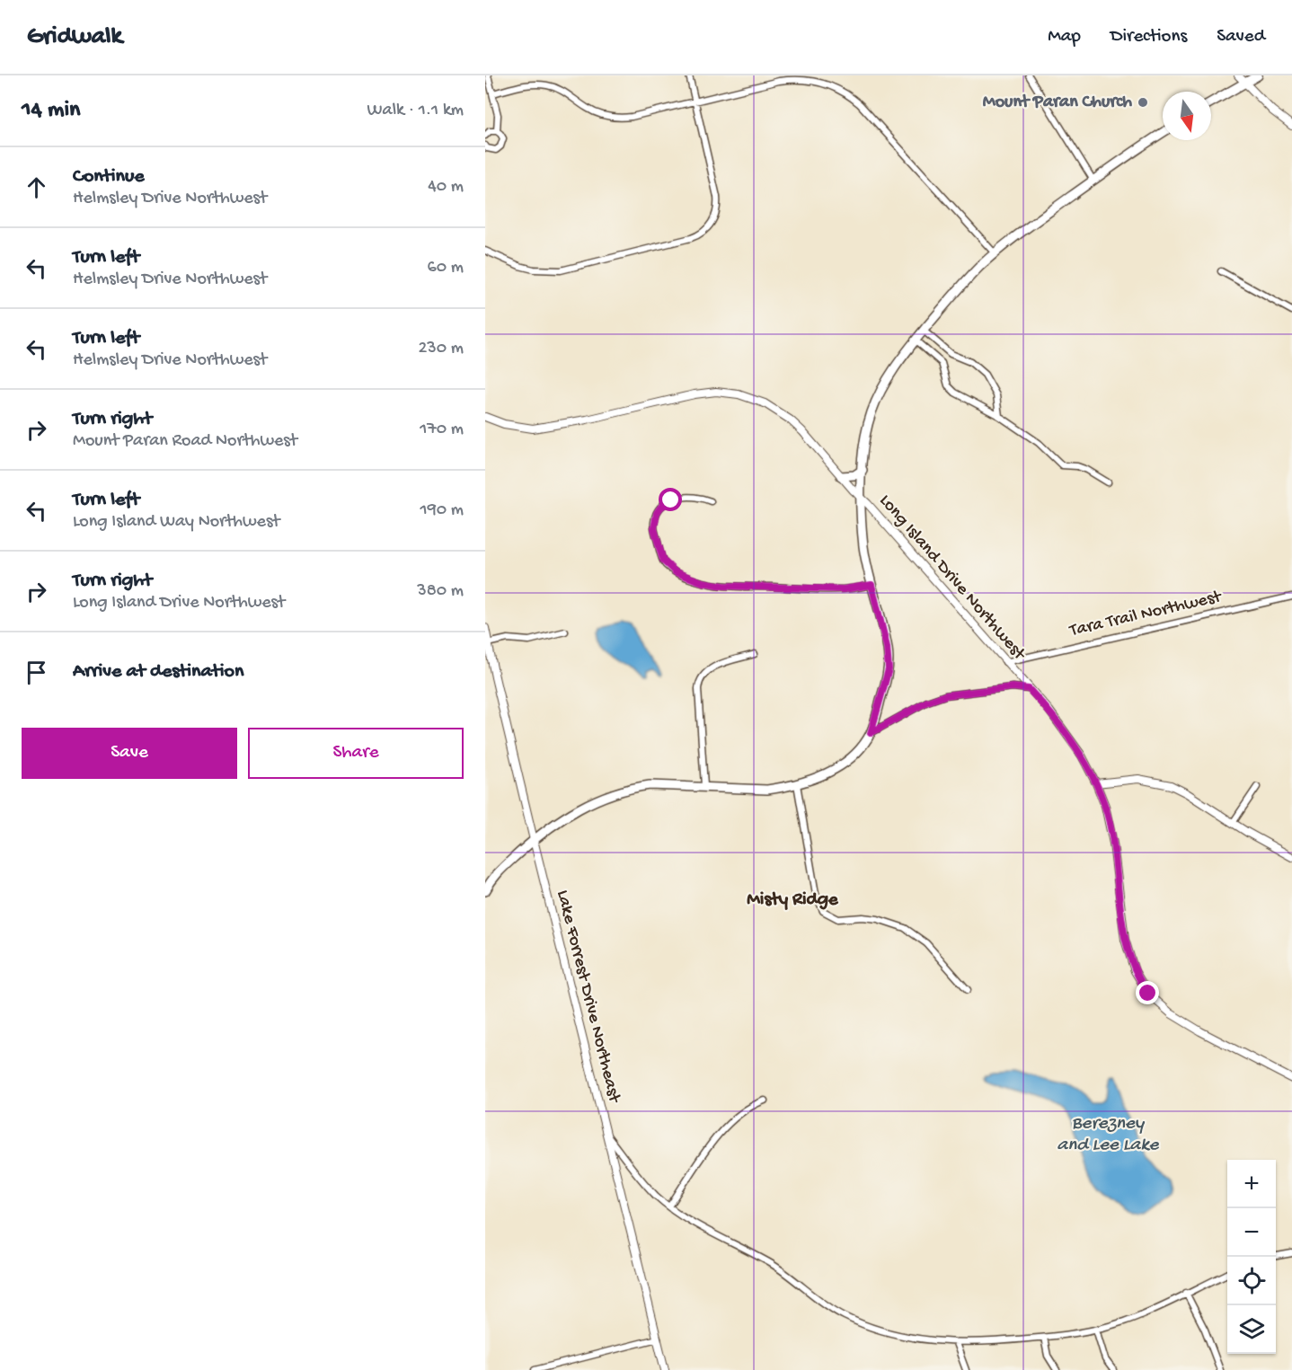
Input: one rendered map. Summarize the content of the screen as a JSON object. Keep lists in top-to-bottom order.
{
  "streets": {
    "street": ["Long Island Drive Northwest", "Tara Trail Northwest", "Lake Forrest Drive Northeast"]
  },
  "crossings": [
    ["Long Island Drive Northwest", "Tara Trail Northwest"]
  ],
  "districts": ["Misty Ridge"],
  "water": ["Berezney and Lee Lake"],
  "places": ["Mount Paran Church"],
  "north": "bottom",
  "page": {
    "header": "Gridwalk",
    "nav": ["Map", "Directions", "Saved"],
    "heading": ["14 min", "Walk · 1.1 km"],
    "list": [
      ["Continue", "Helmsley Drive Northwest", "40 m"],
      ["Turn left", "Helmsley Drive Northwest", "60 m"],
      ["Turn left", "Helmsley Drive Northwest", "230 m"],
      ["Turn right", "Mount Paran Road Northwest", "170 m"],
      ["Turn left", "Long Island Way Northwest", "190 m"],
      ["Turn right", "Long Island Drive Northwest", "380 m"],
      "Arrive at destination"
    ],
    "buttons": ["Save", "Share"],
    "map_buttons": ["+", "−"]
  }
}
